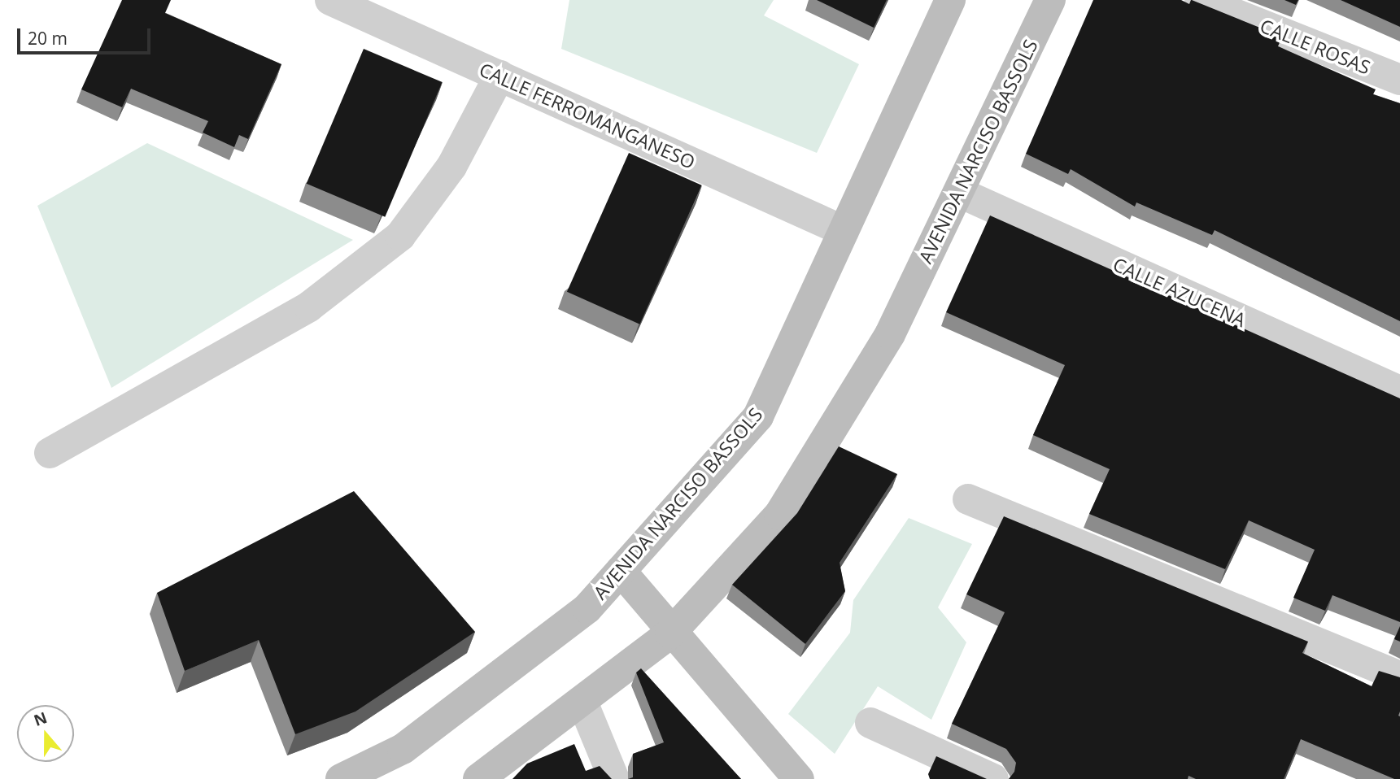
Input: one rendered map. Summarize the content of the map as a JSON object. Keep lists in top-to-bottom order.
{
  "streets": {
    "street": [
      "CALLE ROSAS",
      "CALLE FERROMANGANESO",
      "AVENIDA NARCISO BASSOLS",
      "CALLE AZUCENA"
    ]
  },
  "crossings": [
    ["CALLE FERROMANGANESO", "AVENIDA NARCISO BASSOLS"],
    ["AVENIDA NARCISO BASSOLS", "CALLE AZUCENA"]
  ],
  "scale_bar": "20 m",
  "north": "top"
}
